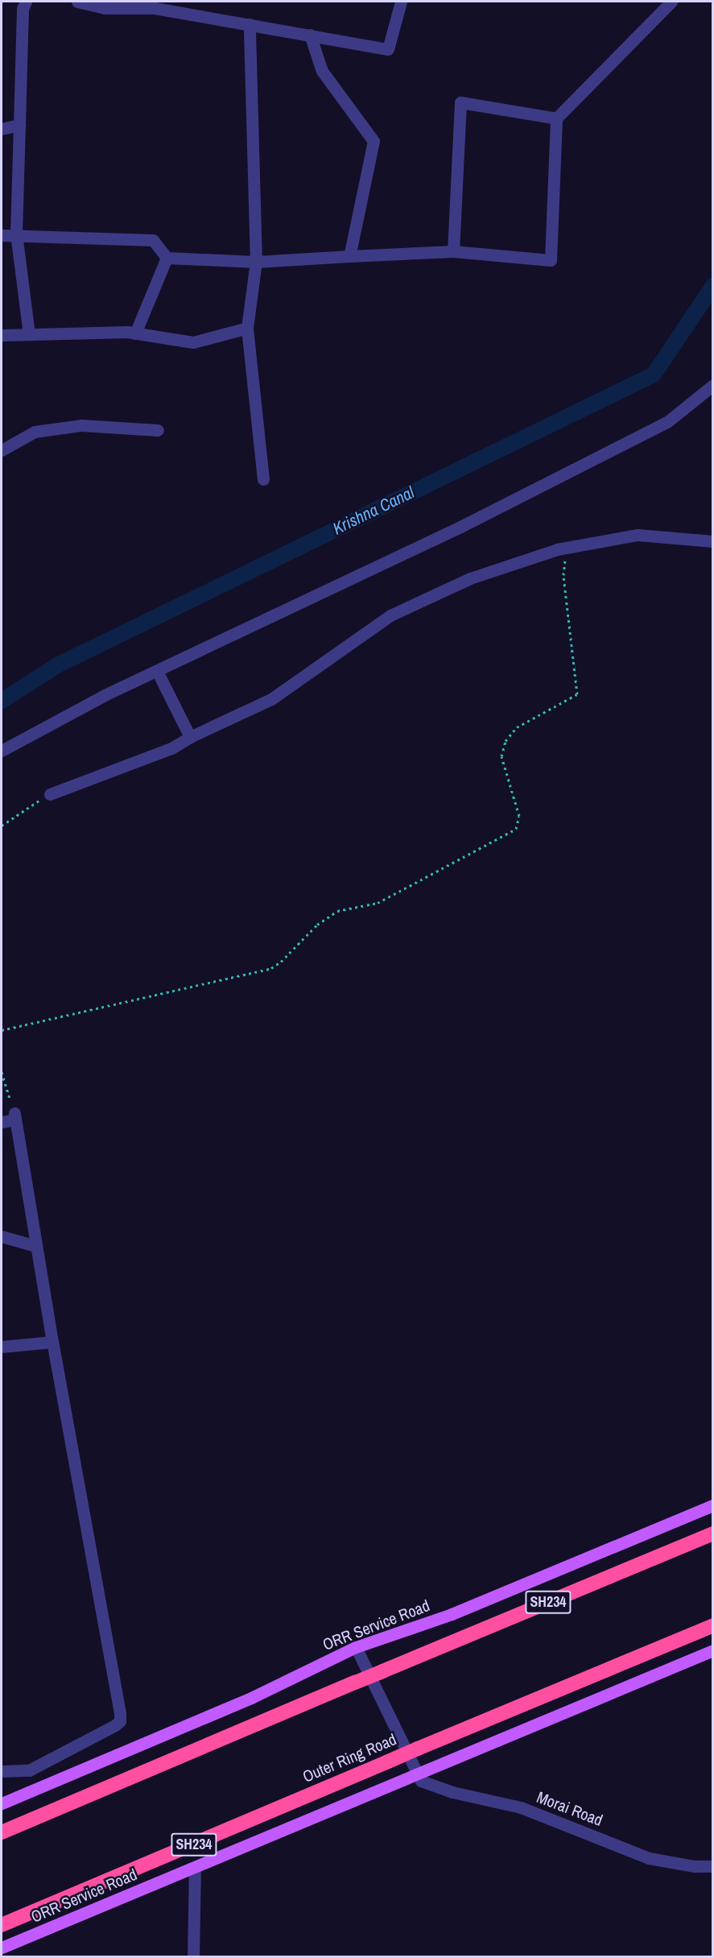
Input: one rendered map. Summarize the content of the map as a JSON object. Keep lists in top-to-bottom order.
{
  "streets": {
    "highway": ["SH234", "Outer Ring Road"],
    "main road": ["ORR Service Road"],
    "street": ["Morai Road"]
  },
  "crossings": [
    ["ORR Service Road", "Morai Road"]
  ],
  "water": ["Krishna Canal"]
}
